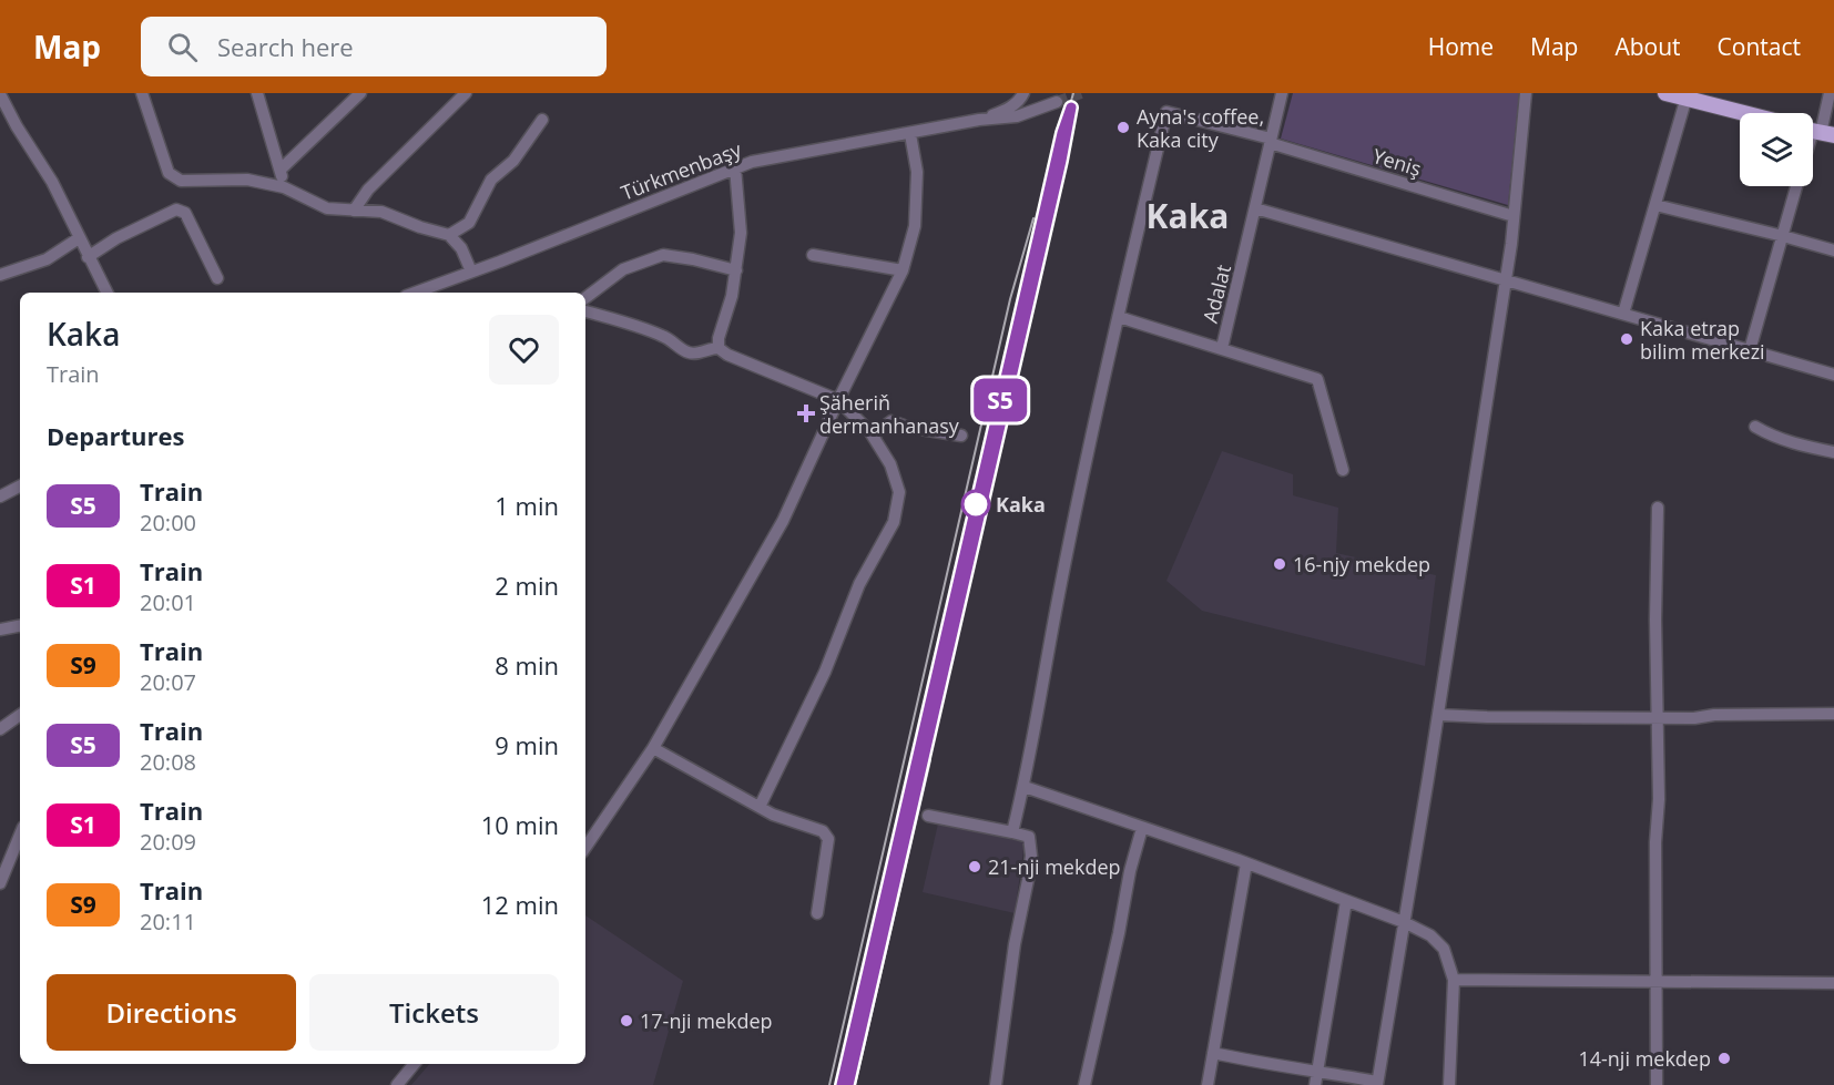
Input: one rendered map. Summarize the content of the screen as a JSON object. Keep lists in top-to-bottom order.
{
  "streets": {
    "street": ["Yeniş", "Türkmenbaşy", "Adalat"]
  },
  "crossings": [
    ["Yeniş", "Adalat"]
  ],
  "districts": ["Kaka"],
  "places": {
    "other": [
      "Ayna's coffee, Kaka city",
      "Kaka etrap bilim merkezi",
      "Kaka",
      "16-njy mekdep",
      "21-nji mekdep",
      "17-nji mekdep",
      "14-nji mekdep"
    ],
    "health": ["Şäheriň dermanhanasy"]
  },
  "page": {
    "header": "Map",
    "search": "Search here",
    "nav": [
      "Home",
      "Map",
      "About",
      "Contact"
    ],
    "on_map": "S5",
    "heading": [
      ["Kaka", "Train"],
      "Departures"
    ],
    "list": [
      {
        "mark": "S5",
        "name": "Train",
        "note": "20:00",
        "value": "1 min"
      },
      {
        "mark": "S1",
        "name": "Train",
        "note": "20:01",
        "value": "2 min"
      },
      {
        "mark": "S9",
        "name": "Train",
        "note": "20:07",
        "value": "8 min"
      },
      {
        "mark": "S5",
        "name": "Train",
        "note": "20:08",
        "value": "9 min"
      },
      {
        "mark": "S1",
        "name": "Train",
        "note": "20:09",
        "value": "10 min"
      },
      {
        "mark": "S9",
        "name": "Train",
        "note": "20:11",
        "value": "12 min"
      }
    ],
    "buttons": ["Directions", "Tickets"]
  }
}
